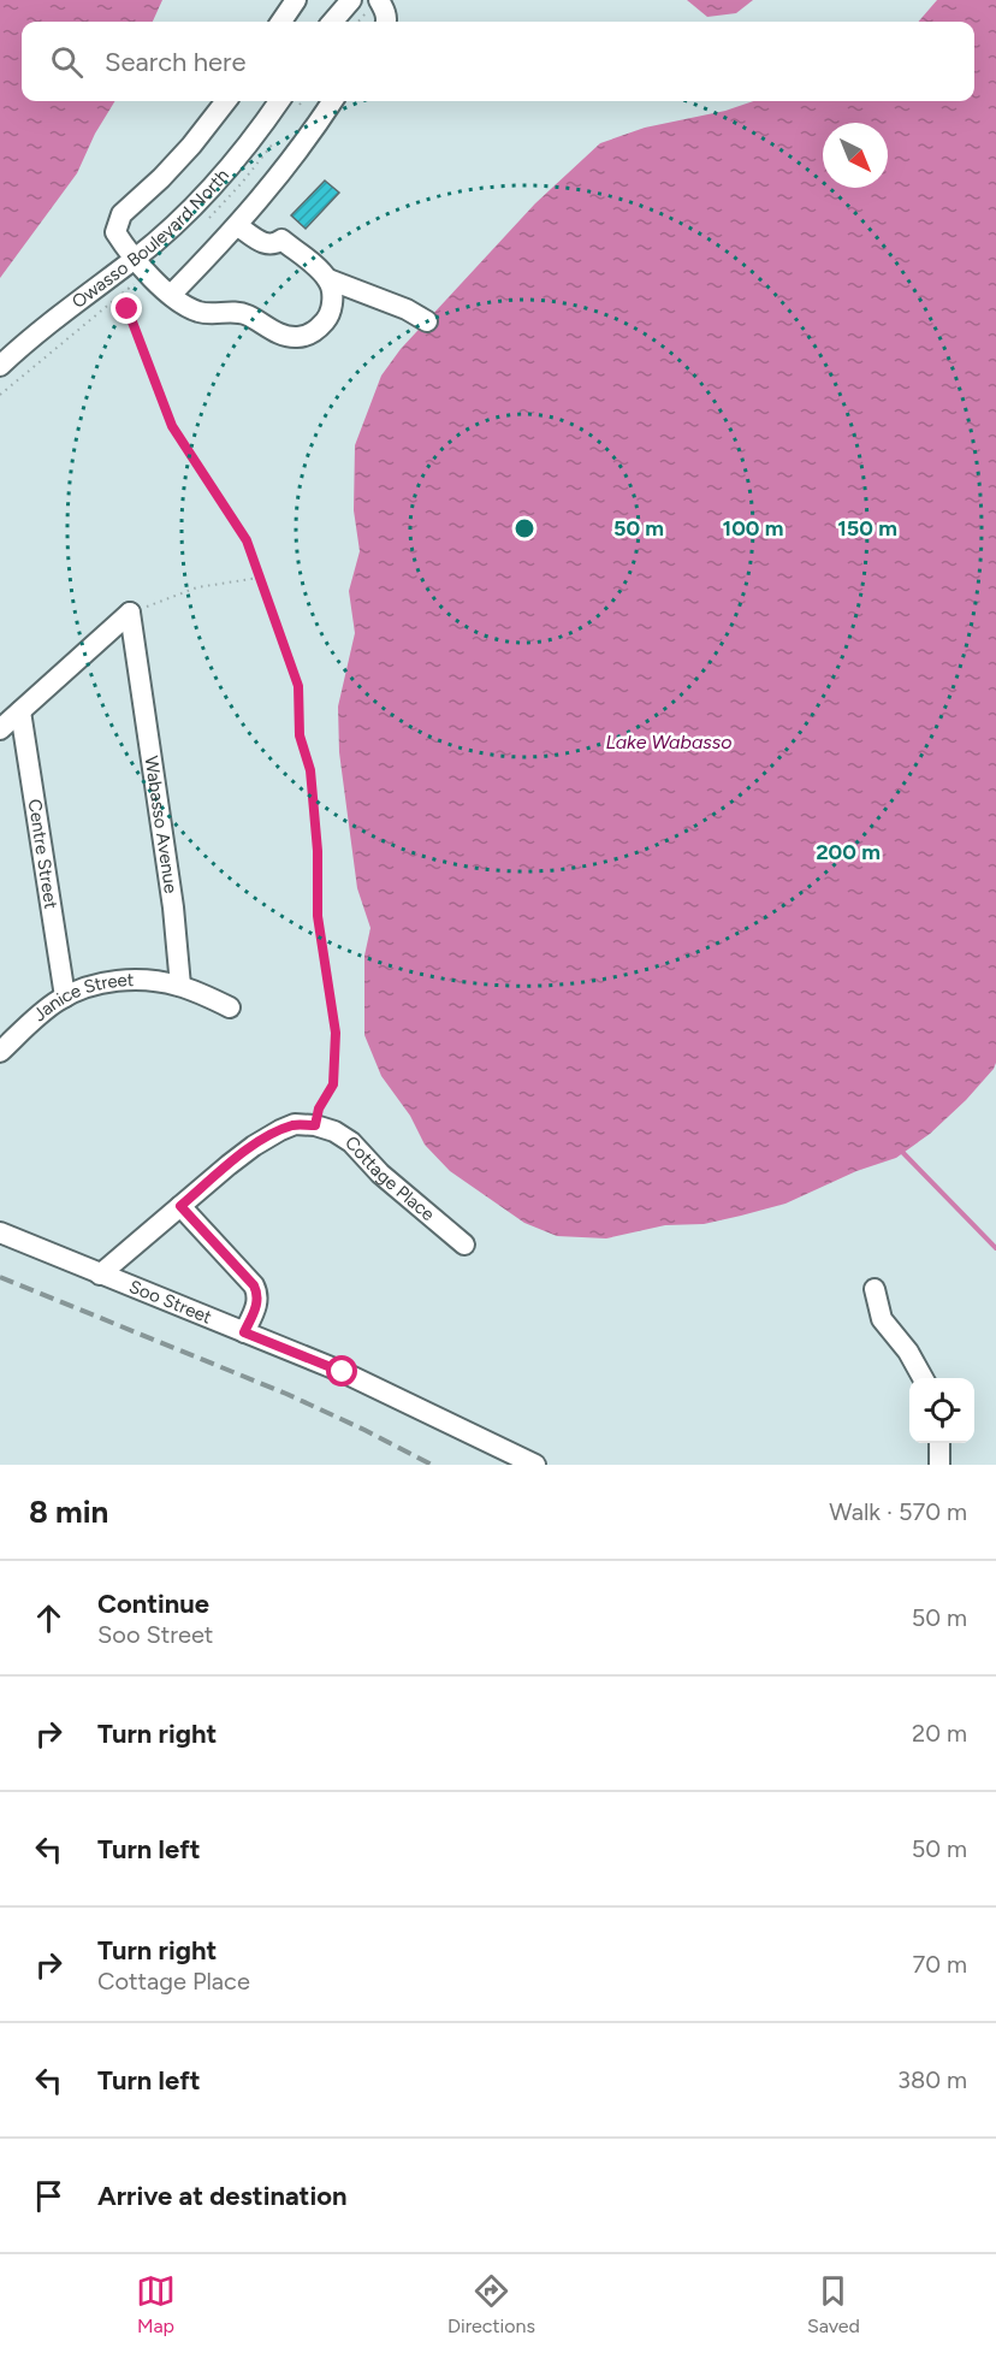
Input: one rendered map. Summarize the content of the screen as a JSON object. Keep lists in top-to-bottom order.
{
  "streets": {
    "street": [
      "Owasso Boulevard North",
      "Wabasso Avenue",
      "Centre Street",
      "Janice Street",
      "Cottage Place",
      "Soo Street"
    ]
  },
  "crossings": [
    ["Wabasso Avenue", "Janice Street"],
    ["Centre Street", "Janice Street"]
  ],
  "water": ["Lake Wabasso"],
  "north": "bottom right",
  "page": {
    "search": "Search here",
    "heading": ["8 min", "Walk · 570 m"],
    "list": [
      ["Continue", "Soo Street", "50 m"],
      ["Turn right", "20 m"],
      ["Turn left", "50 m"],
      ["Turn right", "Cottage Place", "70 m"],
      ["Turn left", "380 m"],
      "Arrive at destination"
    ],
    "nav": ["Map", "Directions", "Saved"]
  },
  "rings": [
    "50 m",
    "100 m",
    "150 m",
    "200 m"
  ]
}
